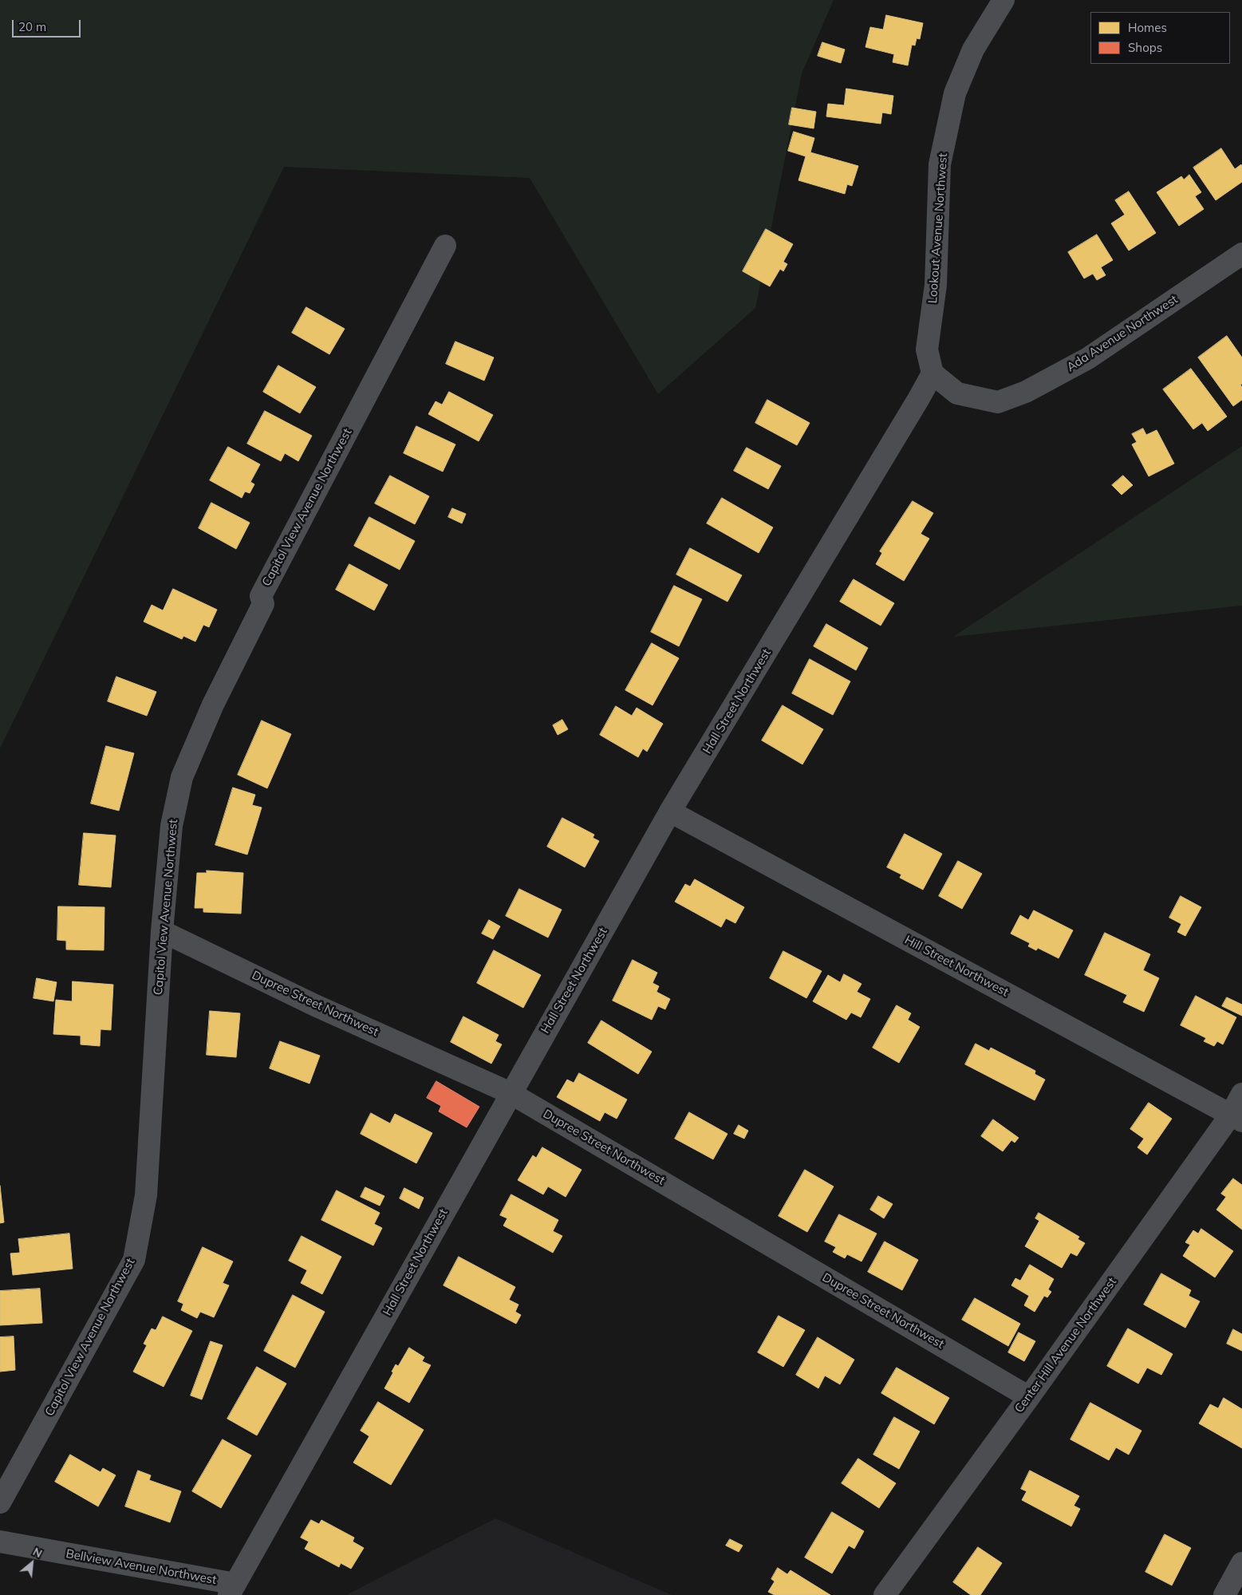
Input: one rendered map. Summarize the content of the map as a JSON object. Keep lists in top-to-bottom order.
{
  "streets": {
    "street": [
      "Lookout Avenue Northwest",
      "Ada Avenue Northwest",
      "Capitol View Avenue Northwest",
      "Hall Street Northwest",
      "Hill Street Northwest",
      "Dupree Street Northwest",
      "Center Hill Avenue Northwest",
      "Bellview Avenue Northwest"
    ]
  },
  "crossings": [
    ["Lookout Avenue Northwest", "Ada Avenue Northwest"],
    ["Lookout Avenue Northwest", "Hall Street Northwest"],
    ["Ada Avenue Northwest", "Hall Street Northwest"],
    ["Capitol View Avenue Northwest", "Dupree Street Northwest"],
    ["Hall Street Northwest", "Hill Street Northwest"],
    ["Hall Street Northwest", "Dupree Street Northwest"],
    ["Hall Street Northwest", "Bellview Avenue Northwest"],
    ["Hill Street Northwest", "Center Hill Avenue Northwest"],
    ["Dupree Street Northwest", "Center Hill Avenue Northwest"]
  ],
  "legend": ["Homes", "Shops"],
  "scale_bar": "20 m",
  "north": "top right"
}
